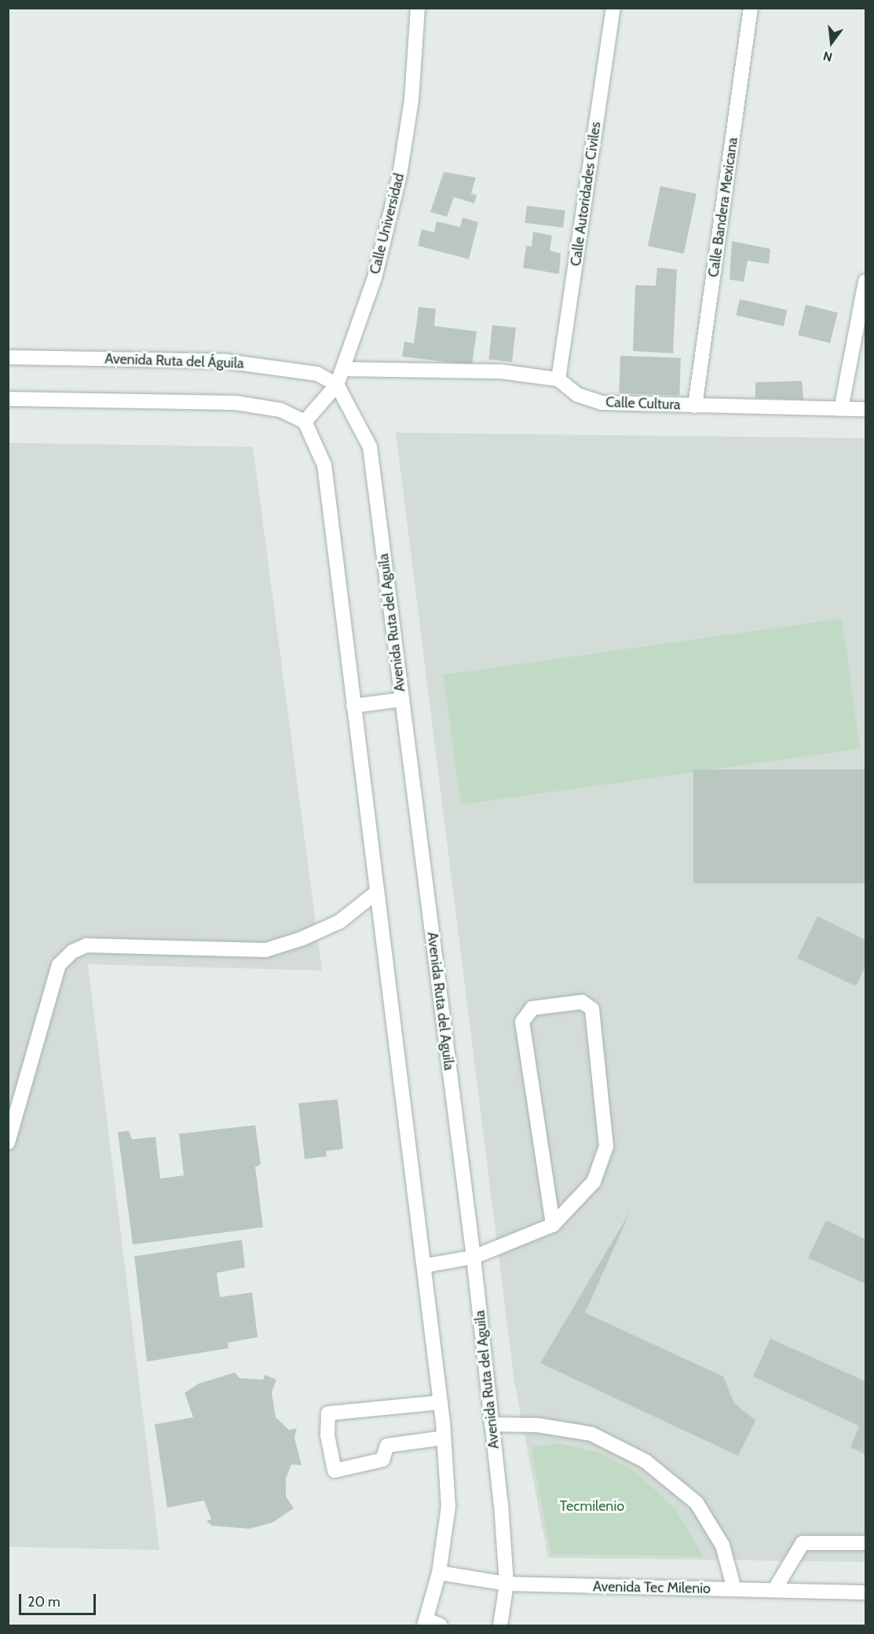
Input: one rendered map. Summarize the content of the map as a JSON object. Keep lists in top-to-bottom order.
{
  "streets": {
    "street": [
      "Calle Autoridades Civiles",
      "Calle Bandera Mexicana",
      "Calle Universidad",
      "Avenida Ruta del Águila",
      "Calle Cultura",
      "Avenida Ruta del Aguila",
      "Avenida Tec Milenio"
    ]
  },
  "crossings": [
    ["Calle Autoridades Civiles", "Calle Cultura"],
    ["Calle Bandera Mexicana", "Calle Cultura"],
    ["Calle Universidad", "Avenida Ruta del Águila"],
    ["Calle Universidad", "Avenida Ruta del Aguila"],
    ["Avenida Ruta del Águila", "Avenida Ruta del Aguila"],
    ["Avenida Ruta del Aguila", "Avenida Tec Milenio"]
  ],
  "parks": ["Tecmilenio"],
  "scale_bar": "20 m",
  "north": "bottom"
}
